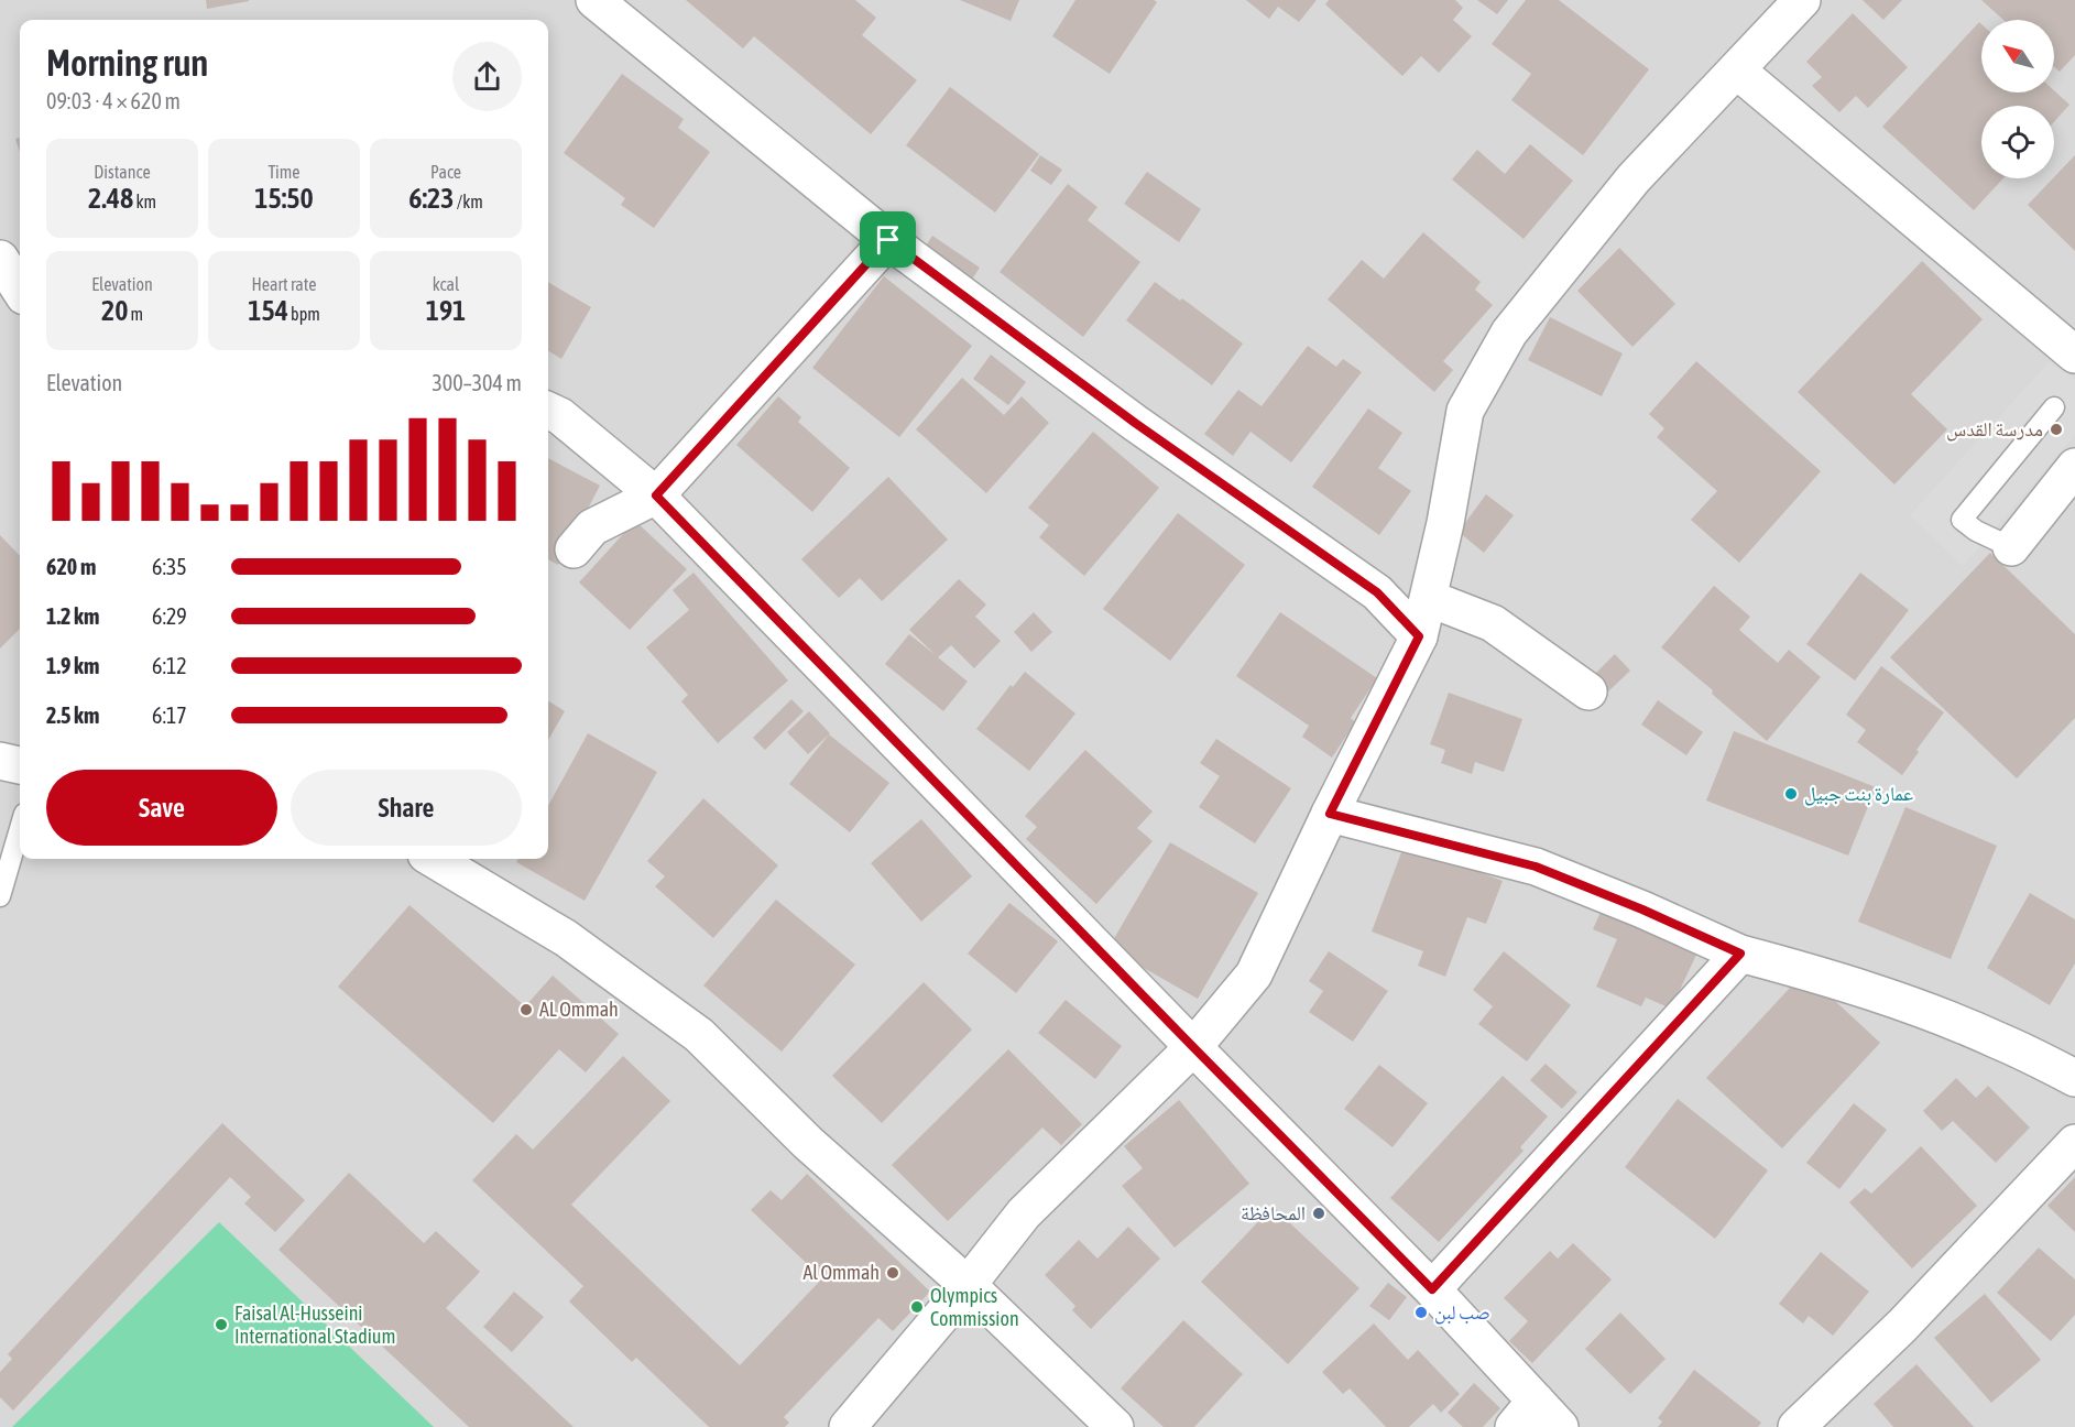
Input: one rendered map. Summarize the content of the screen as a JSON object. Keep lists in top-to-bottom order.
{
  "places": [
    "مدرسة القدس",
    "عمارة بنت جبيل",
    "AL Ommah",
    "المحافظة",
    "Al Ommah",
    "Olympics Commission",
    "صب لبن",
    "Faisal Al-Husseini International Stadium"
  ],
  "north": "top left",
  "page": {
    "heading": ["Morning run", "09:03 · 4 × 620 m"],
    "stats": [
      ["Distance", "2.48 km"],
      ["Time", "15:50"],
      ["Pace", "6:23 /km"],
      ["Elevation", "20 m"],
      ["Heart rate", "154 bpm"],
      ["kcal", "191"]
    ],
    "chart": ["Elevation", "300–304 m"],
    "list": [
      {
        "name": "620 m",
        "note": "6:35"
      },
      {
        "name": "1.2 km",
        "note": "6:29"
      },
      {
        "name": "1.9 km",
        "note": "6:12"
      },
      {
        "name": "2.5 km",
        "note": "6:17"
      }
    ],
    "buttons": ["Save", "Share"]
  }
}
